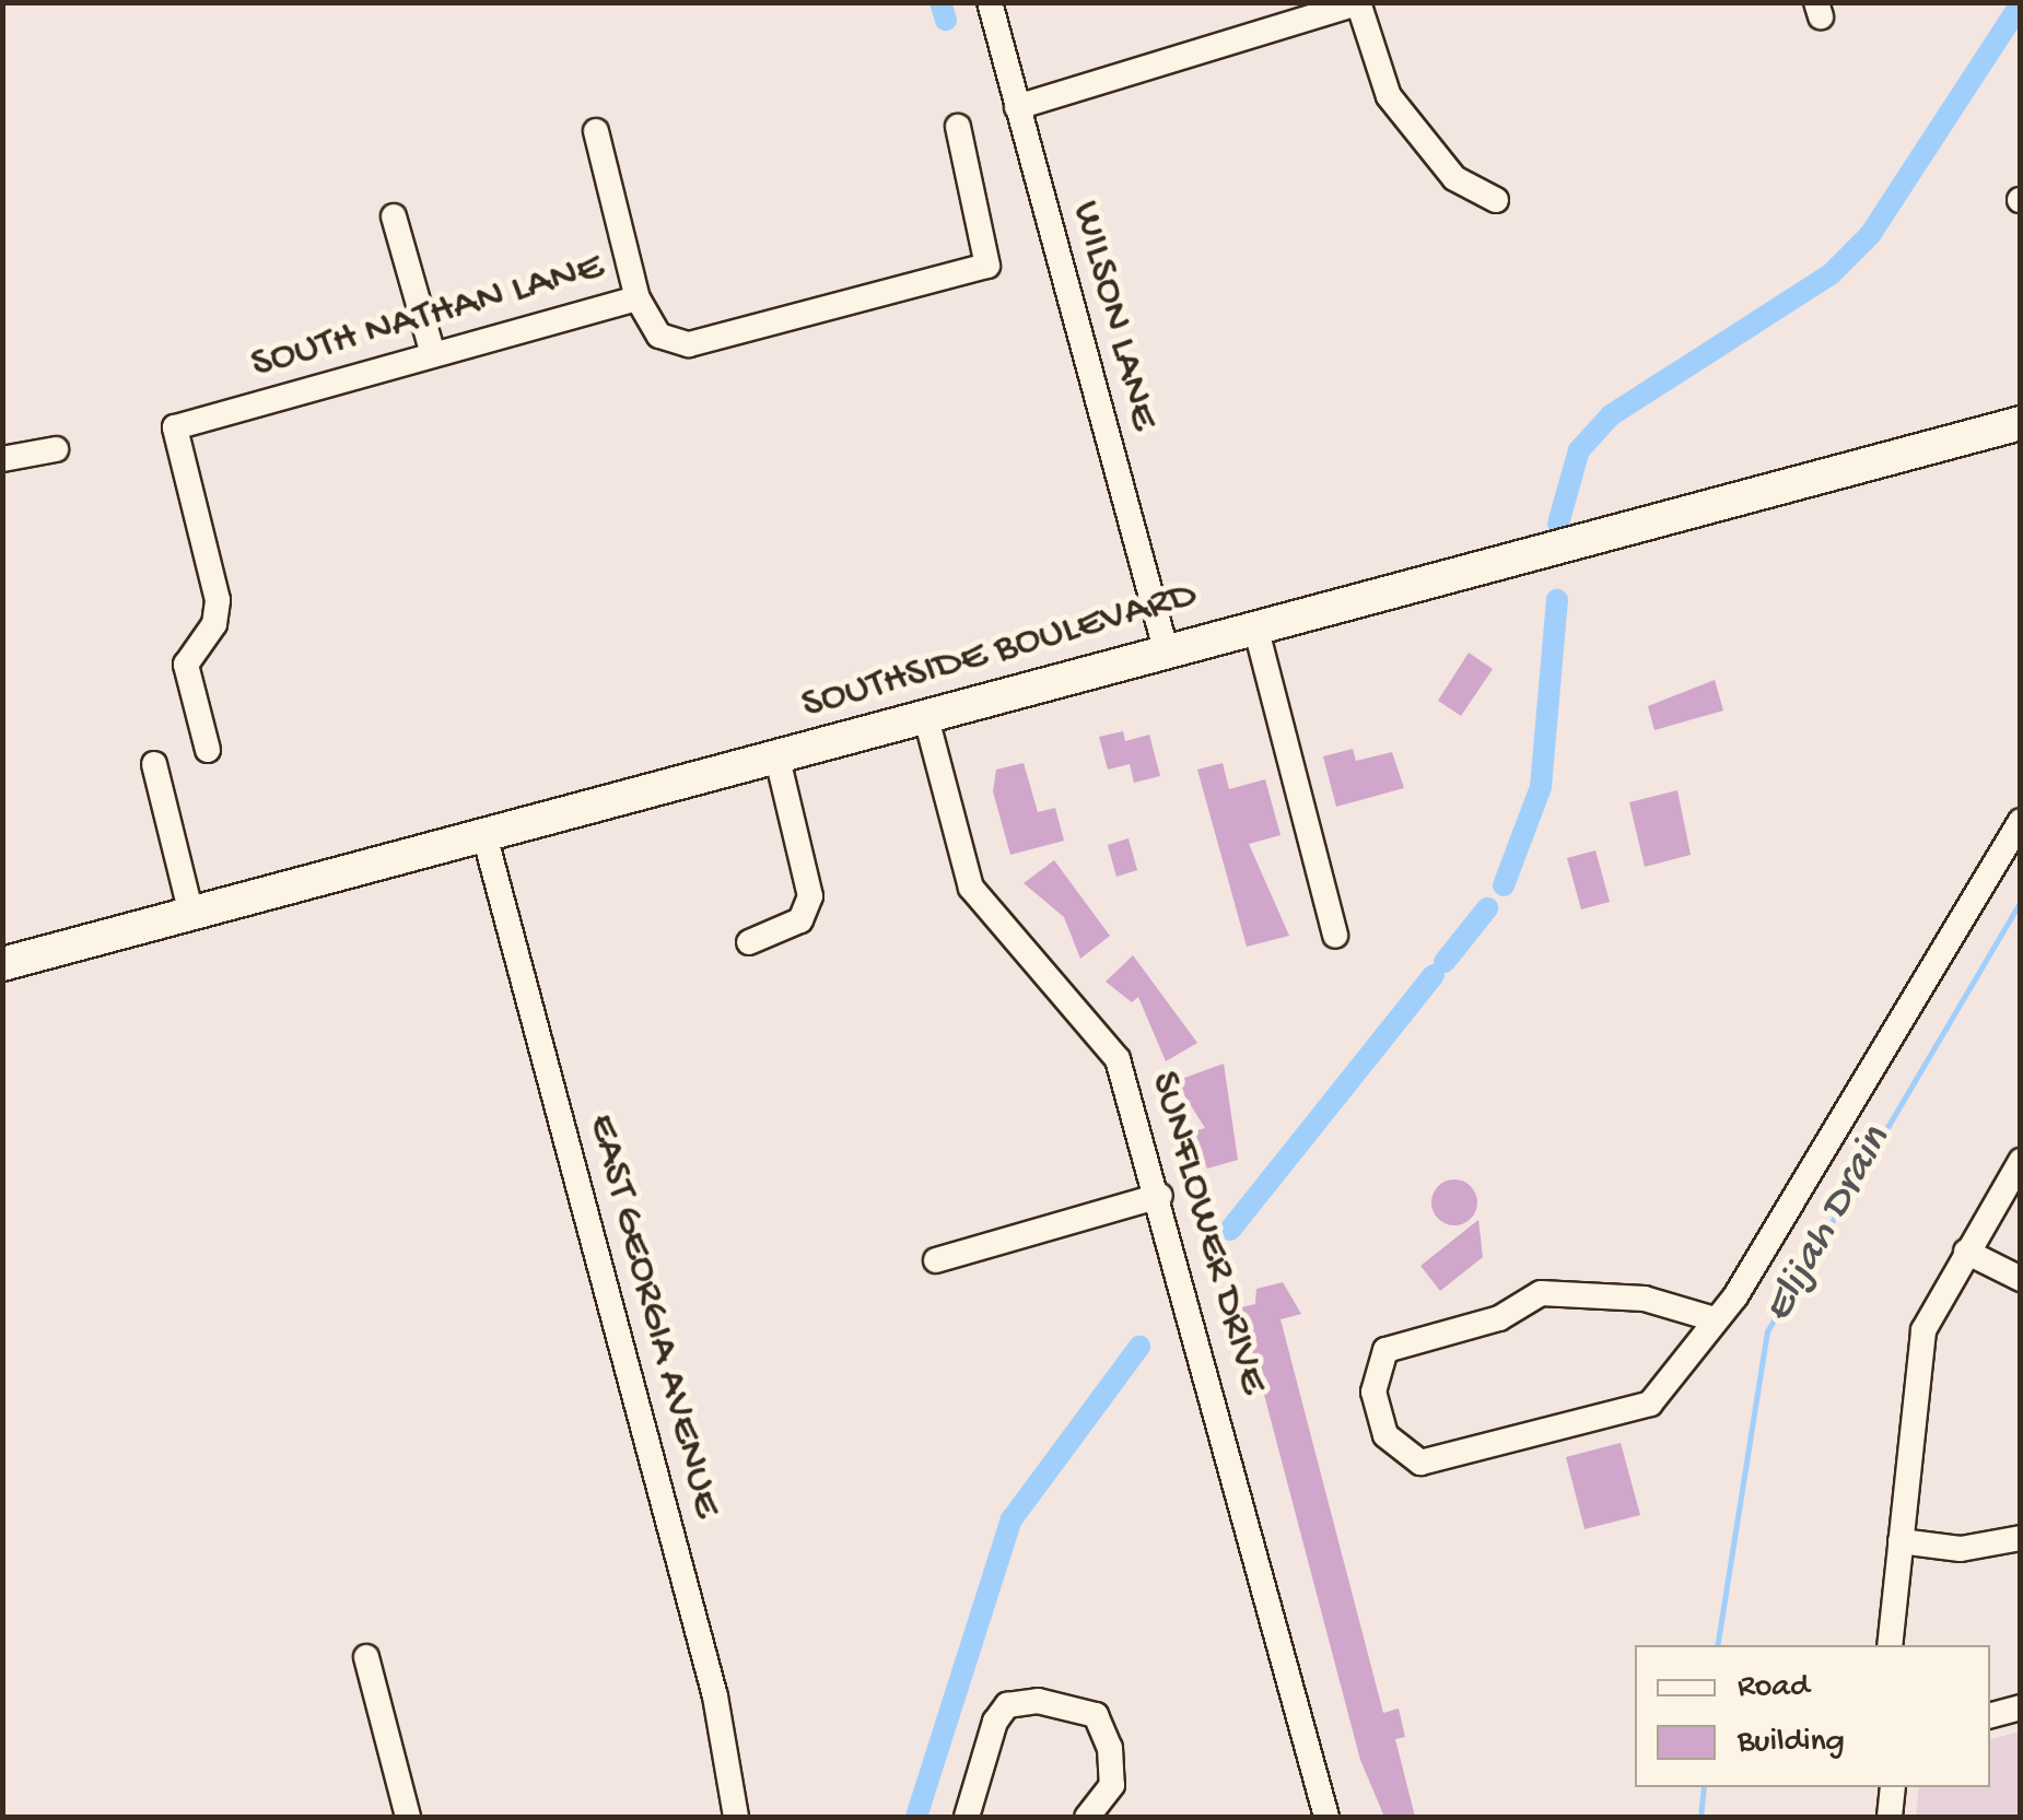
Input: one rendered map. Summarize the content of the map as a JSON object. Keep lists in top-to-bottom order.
{
  "streets": {
    "main road": ["SOUTHSIDE BOULEVARD"],
    "street": [
      "WILSON LANE",
      "SOUTH NATHAN LANE",
      "SUNFLOWER DRIVE",
      "EAST GEORGIA AVENUE"
    ]
  },
  "crossings": [
    ["WILSON LANE", "SOUTHSIDE BOULEVARD"],
    ["SOUTHSIDE BOULEVARD", "SUNFLOWER DRIVE"],
    ["SOUTHSIDE BOULEVARD", "EAST GEORGIA AVENUE"]
  ],
  "water": ["Elijah Drain"],
  "legend": ["Road", "Building"]
}
